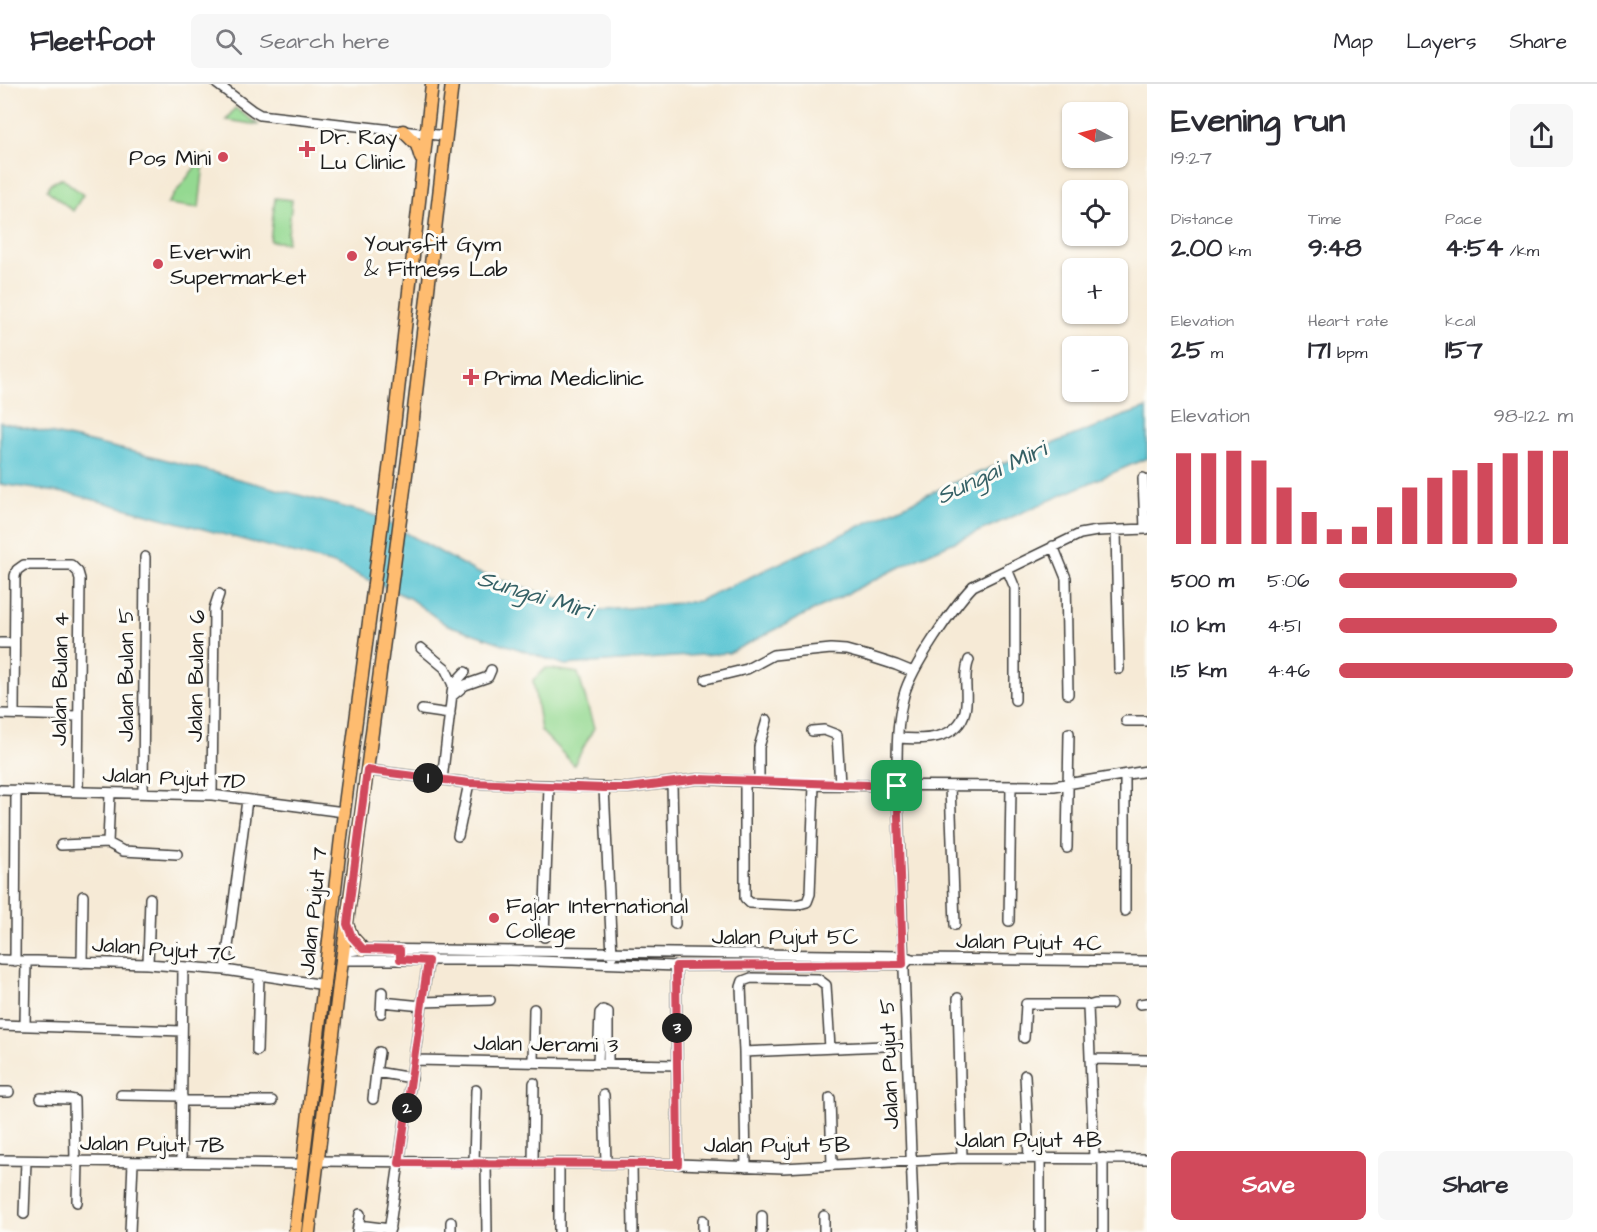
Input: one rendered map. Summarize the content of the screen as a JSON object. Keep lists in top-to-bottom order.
{
  "streets": {
    "main road": ["Jalan Pujut 7"],
    "street": [
      "Jalan Bulan 5",
      "Jalan Bulan 6",
      "Jalan Bulan 4",
      "Jalan Pujut 7D",
      "Jalan Pujut 5C",
      "Jalan Pujut 4C",
      "Jalan Pujut 7C",
      "Jalan Jerami 3",
      "Jalan Pujut 5",
      "Jalan Pujut 4B",
      "Jalan Pujut 7B",
      "Jalan Pujut 5B"
    ]
  },
  "crossings": [
    ["Jalan Bulan 5", "Jalan Pujut 7D"],
    ["Jalan Bulan 6", "Jalan Pujut 7D"],
    ["Jalan Bulan 4", "Jalan Pujut 7D"],
    ["Jalan Pujut 7D", "Jalan Pujut 7"],
    ["Jalan Pujut 7", "Jalan Pujut 5C"],
    ["Jalan Pujut 7", "Jalan Pujut 7C"],
    ["Jalan Pujut 7", "Jalan Pujut 7B"],
    ["Jalan Pujut 7", "Jalan Pujut 5B"],
    ["Jalan Pujut 5C", "Jalan Pujut 4C"],
    ["Jalan Pujut 5C", "Jalan Pujut 5"],
    ["Jalan Pujut 4C", "Jalan Pujut 5"],
    ["Jalan Pujut 5", "Jalan Pujut 4B"],
    ["Jalan Pujut 5", "Jalan Pujut 5B"],
    ["Jalan Pujut 4B", "Jalan Pujut 5B"]
  ],
  "water": ["Sungai Miri"],
  "places": {
    "health": ["Dr. Ray Lu Clinic", "Prima Mediclinic"],
    "other": [
      "Pos Mini",
      "Yoursfit Gym & Fitness Lab",
      "Everwin Supermarket",
      "Fajar International College"
    ]
  },
  "north": "left",
  "page": {
    "header": "Fleetfoot",
    "search": "Search here",
    "nav": ["Map", "Layers", "Share"],
    "heading": ["Evening run", "19:27"],
    "map_buttons": ["+", "−"],
    "stats": [
      ["Distance", "2.00 km"],
      ["Time", "9:48"],
      ["Pace", "4:54 /km"],
      ["Elevation", "25 m"],
      ["Heart rate", "171 bpm"],
      ["kcal", "157"]
    ],
    "chart": ["Elevation", "98–122 m"],
    "list": [
      {
        "name": "500 m",
        "note": "5:06"
      },
      {
        "name": "1.0 km",
        "note": "4:51"
      },
      {
        "name": "1.5 km",
        "note": "4:46"
      }
    ],
    "pins": ["1", "3", "2"],
    "buttons": ["Save", "Share"]
  }
}
